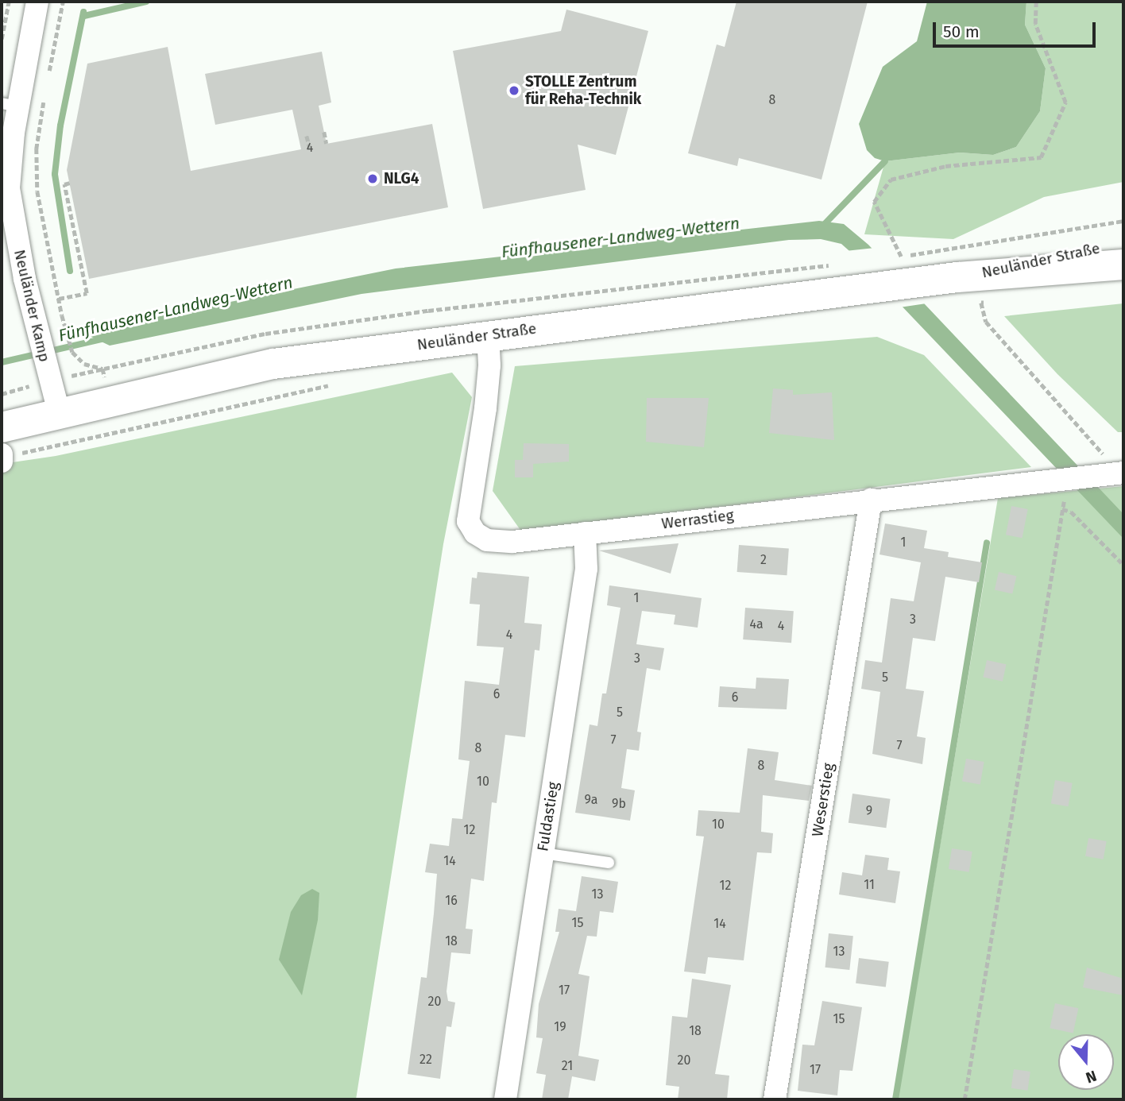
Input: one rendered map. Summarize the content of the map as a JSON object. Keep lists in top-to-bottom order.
{
  "streets": {
    "main road": ["Neuländer Straße"],
    "street": [
      "Neuländer Kamp",
      "Werrastieg",
      "Weserstieg",
      "Fuldastieg"
    ]
  },
  "crossings": [
    ["Neuländer Straße", "Neuländer Kamp"],
    ["Neuländer Straße", "Werrastieg"],
    ["Werrastieg", "Weserstieg"],
    ["Werrastieg", "Fuldastieg"]
  ],
  "water": ["Fünfhausener-Landweg-Wettern"],
  "places": ["STOLLE Zentrum für Reha-Technik", "NLG4"],
  "house_numbers": [
    "8",
    "4",
    "1",
    "2",
    "1",
    "3",
    "4a",
    "4",
    "4",
    "3",
    "5",
    "6",
    "6",
    "5",
    "7",
    "7",
    "8",
    "8",
    "10",
    "9a",
    "9b",
    "9",
    "10",
    "12",
    "14",
    "11",
    "12",
    "13",
    "16",
    "15",
    "14",
    "18",
    "13",
    "17",
    "20",
    "15",
    "19",
    "18",
    "22",
    "20",
    "21",
    "17"
  ],
  "scale_bar": "50 m",
  "north": "bottom"
}
